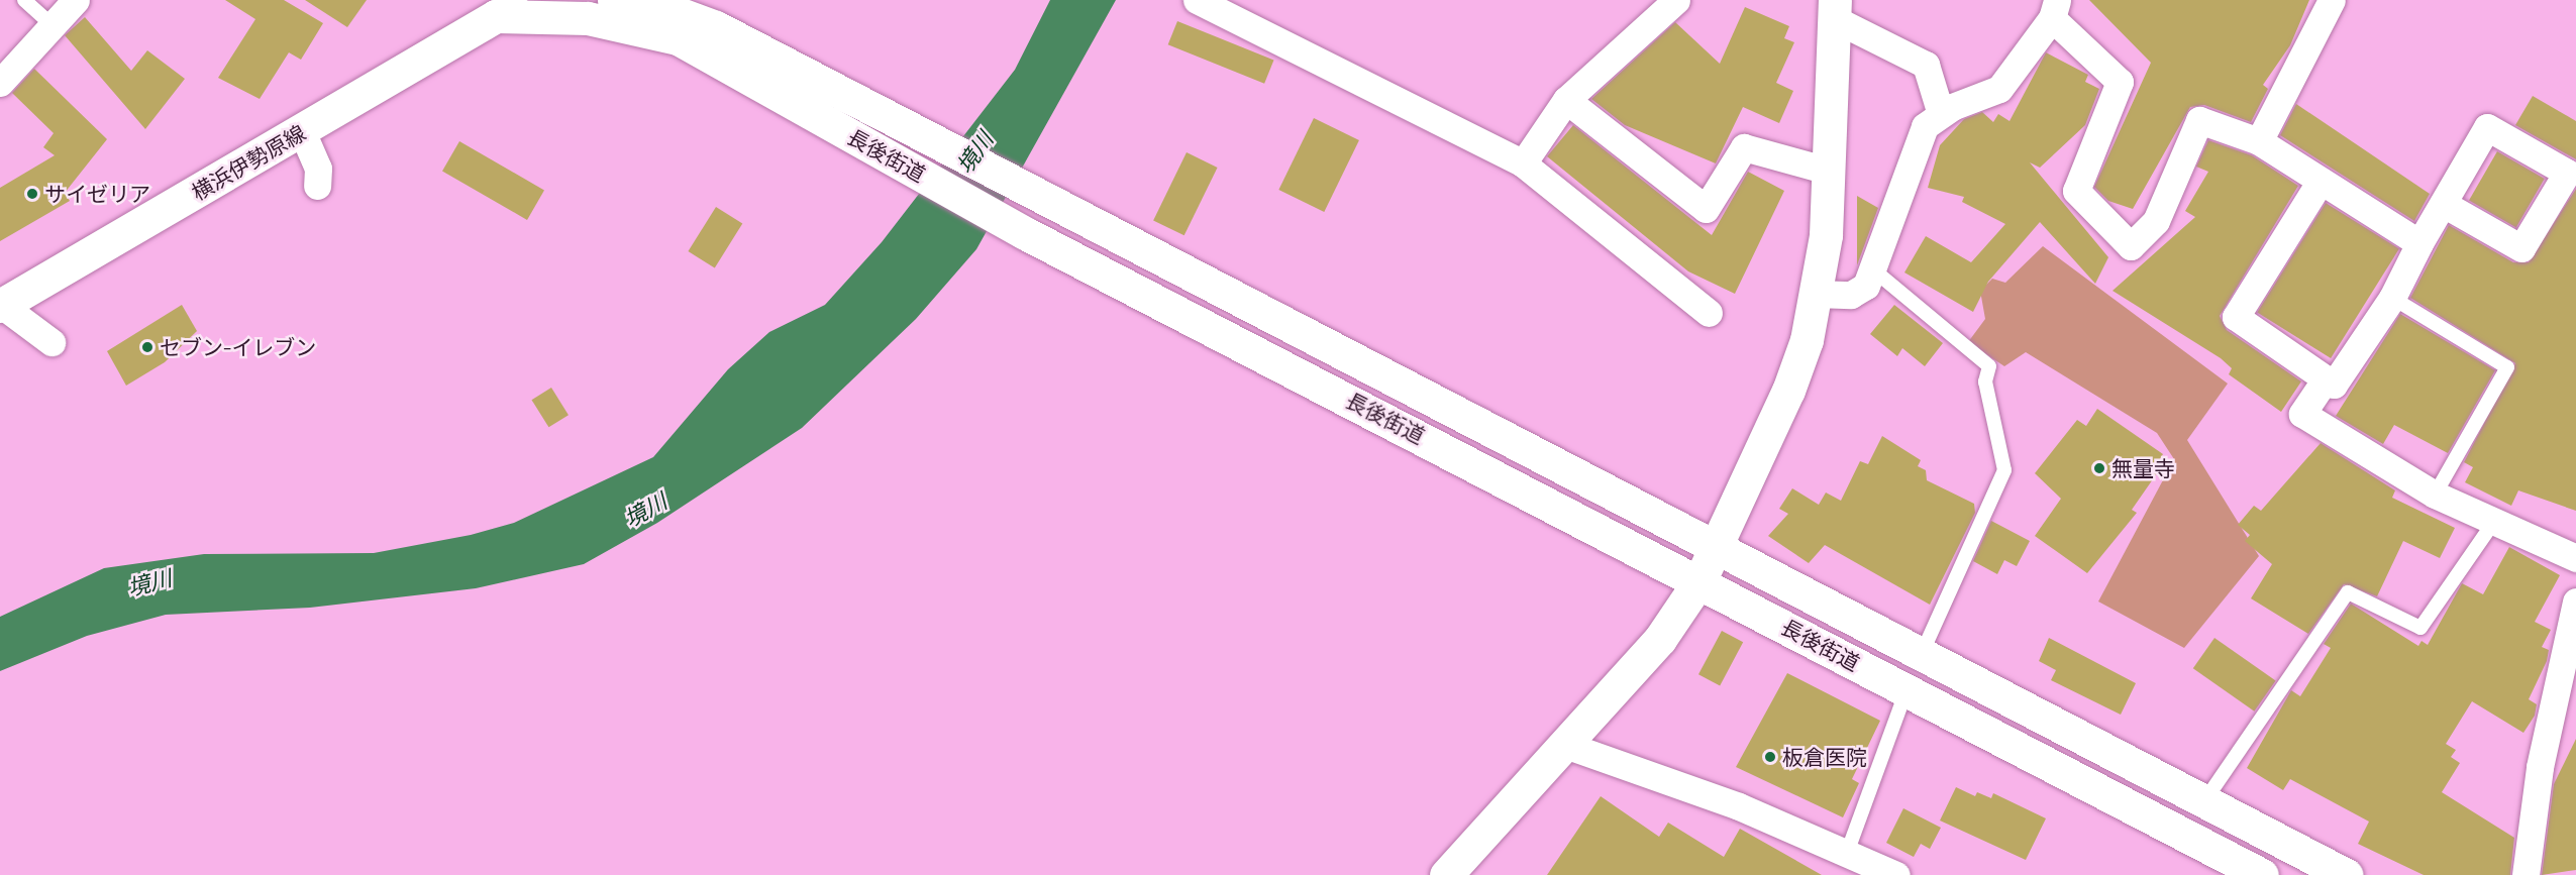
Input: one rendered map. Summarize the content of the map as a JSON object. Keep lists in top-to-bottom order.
{
  "streets": {
    "main road": ["長後街道", "横浜伊勢原線"]
  },
  "crossings": [
    ["長後街道", "横浜伊勢原線"]
  ],
  "water": ["境川"],
  "places": [
    "サイゼリア",
    "セブン-イレブン",
    "無量寺",
    "板倉医院"
  ]
}
